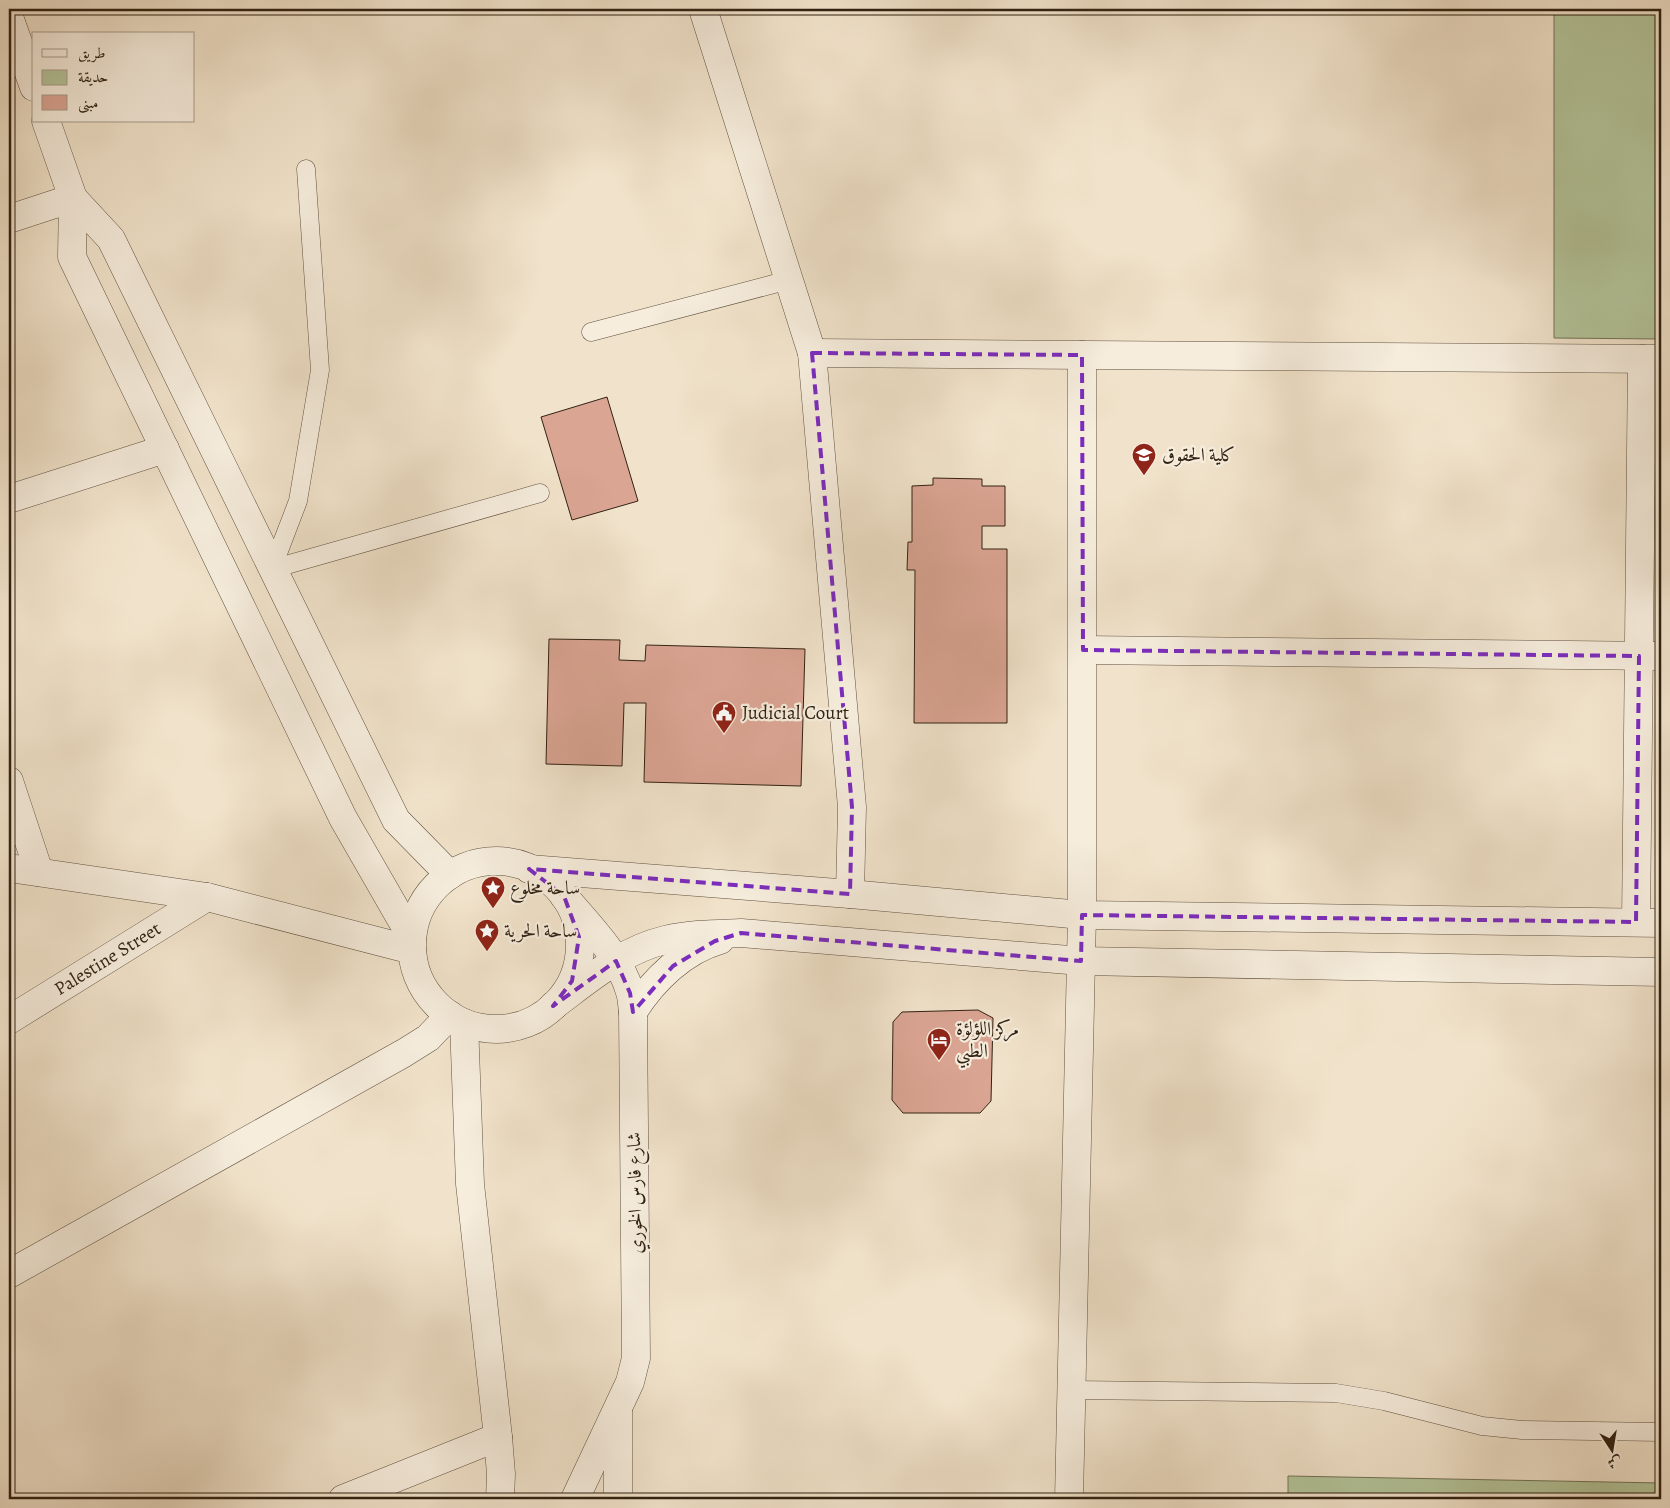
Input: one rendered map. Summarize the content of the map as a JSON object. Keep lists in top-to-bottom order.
{
  "streets": {
    "street": ["Palestine Street", "شارع فارس الخوري"]
  },
  "places": {
    "school or university": ["كلية الحقوق"],
    "public building": ["Judicial Court"],
    "place": ["ساحة مخلوع", "ساحة الحرية"],
    "hotel": ["مركز اللؤلؤة الطبي"]
  },
  "legend": ["طريق", "حديقة", "مبنى"],
  "north": "bottom"
}
